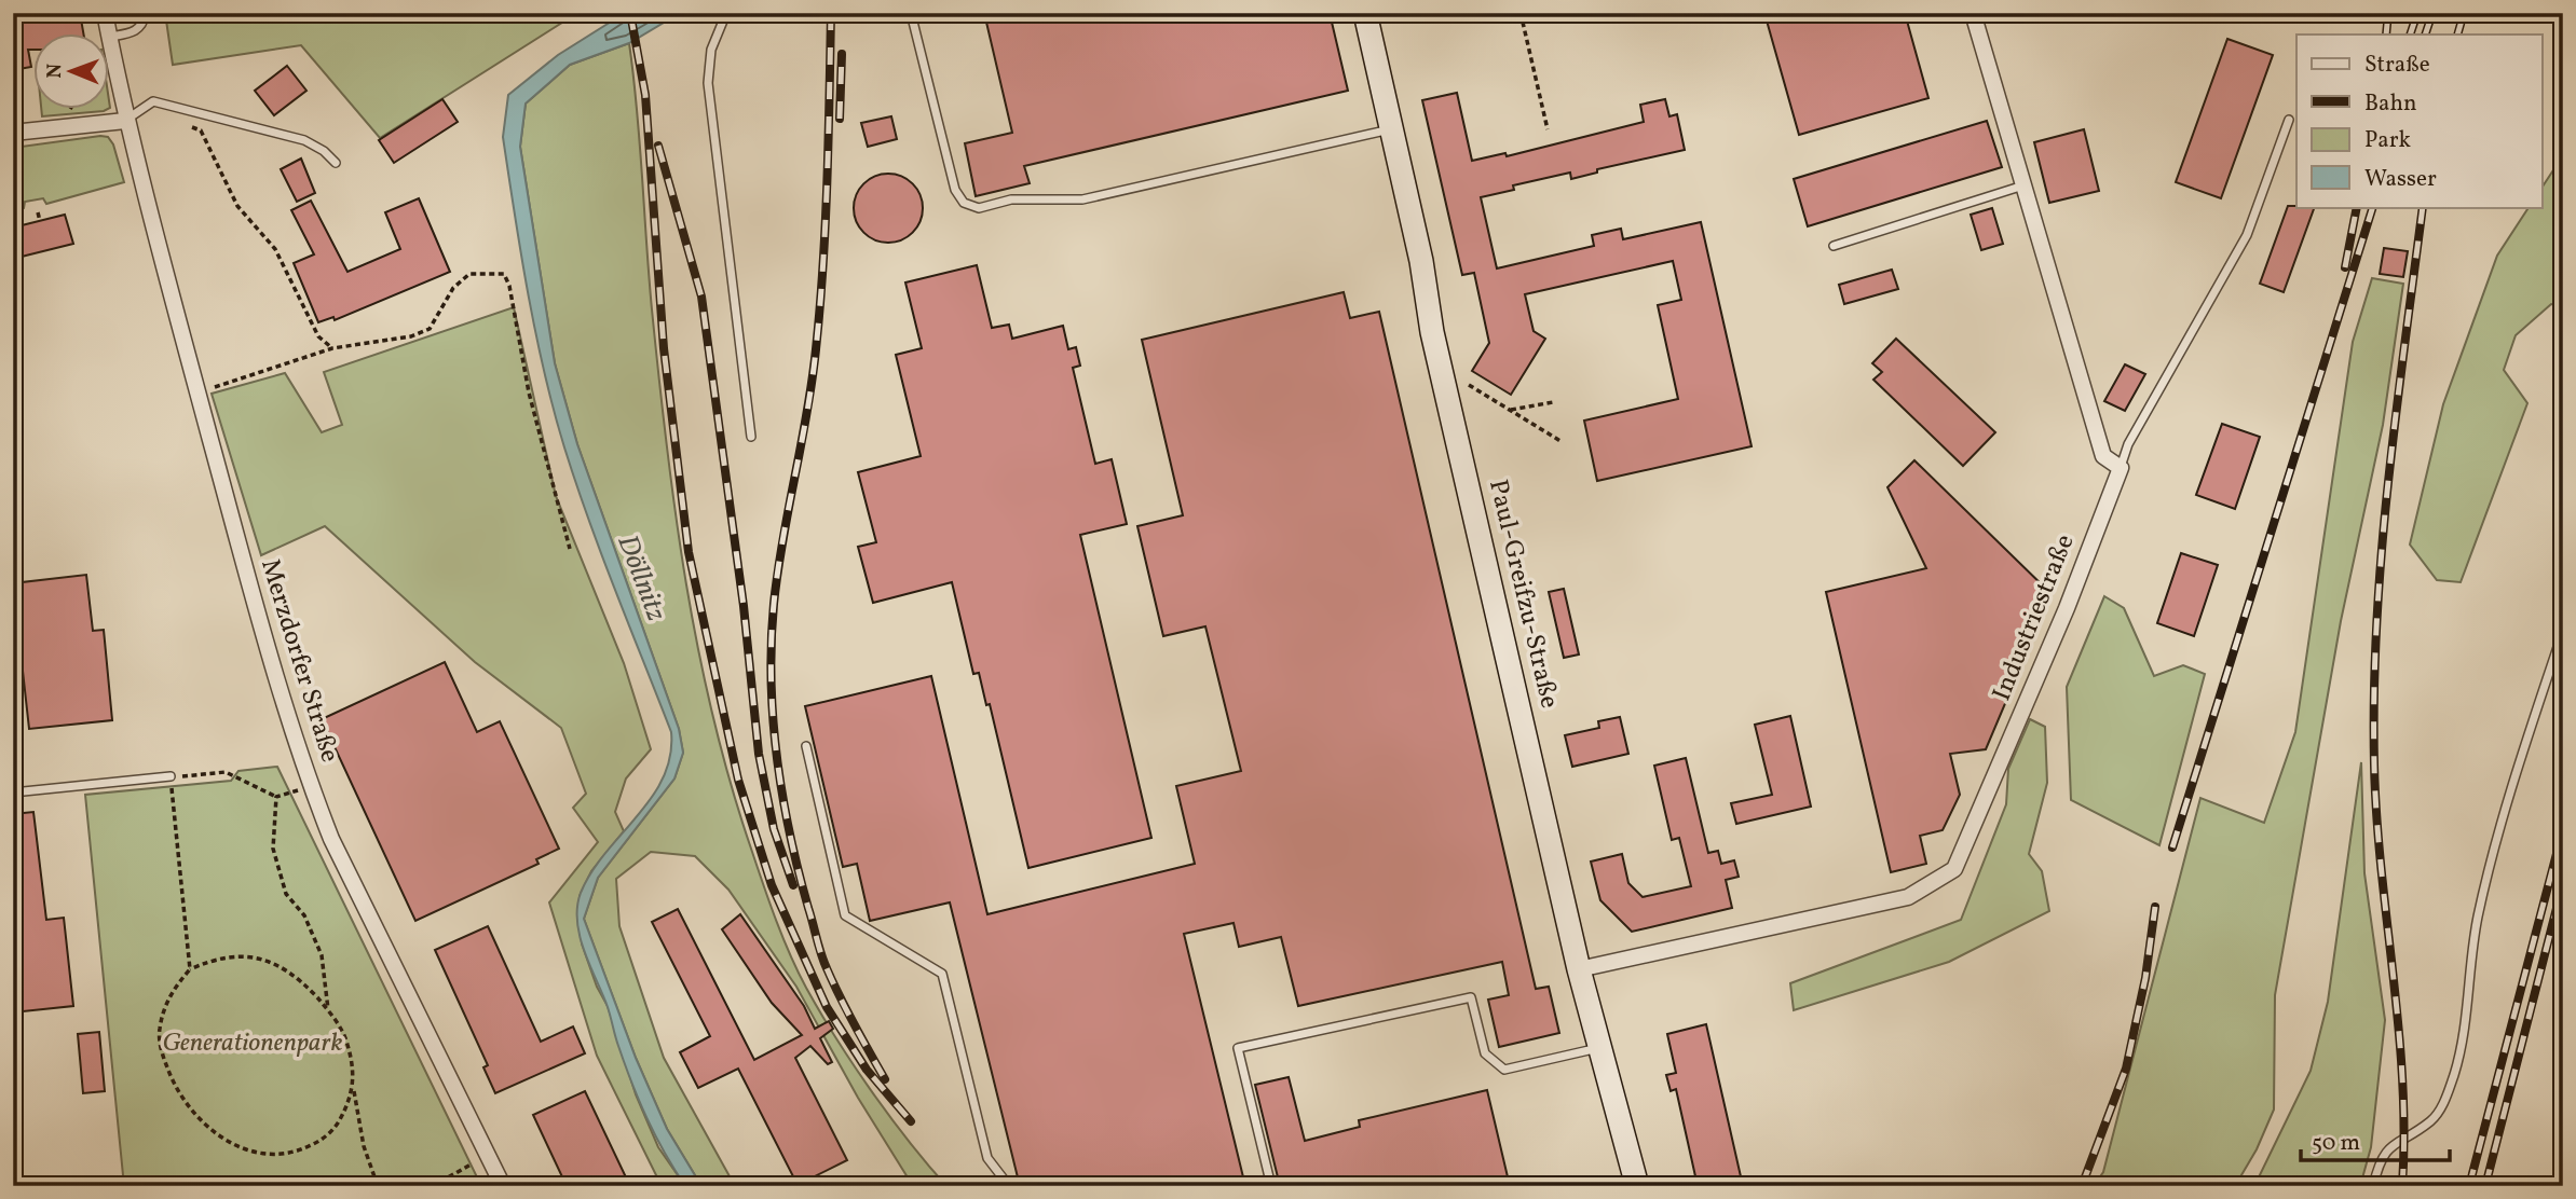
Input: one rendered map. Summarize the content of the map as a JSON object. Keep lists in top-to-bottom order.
{
  "streets": {
    "main road": ["Paul-Greifzu-Straße"],
    "street": ["Industriestraße", "Merzdorfer Straße"]
  },
  "crossings": [
    ["Paul-Greifzu-Straße", "Industriestraße"]
  ],
  "water": ["Döllnitz"],
  "parks": ["Generationenpark"],
  "legend": [
    "Straße",
    "Bahn",
    "Park",
    "Wasser"
  ],
  "scale_bar": "50 m",
  "north": "left"
}
